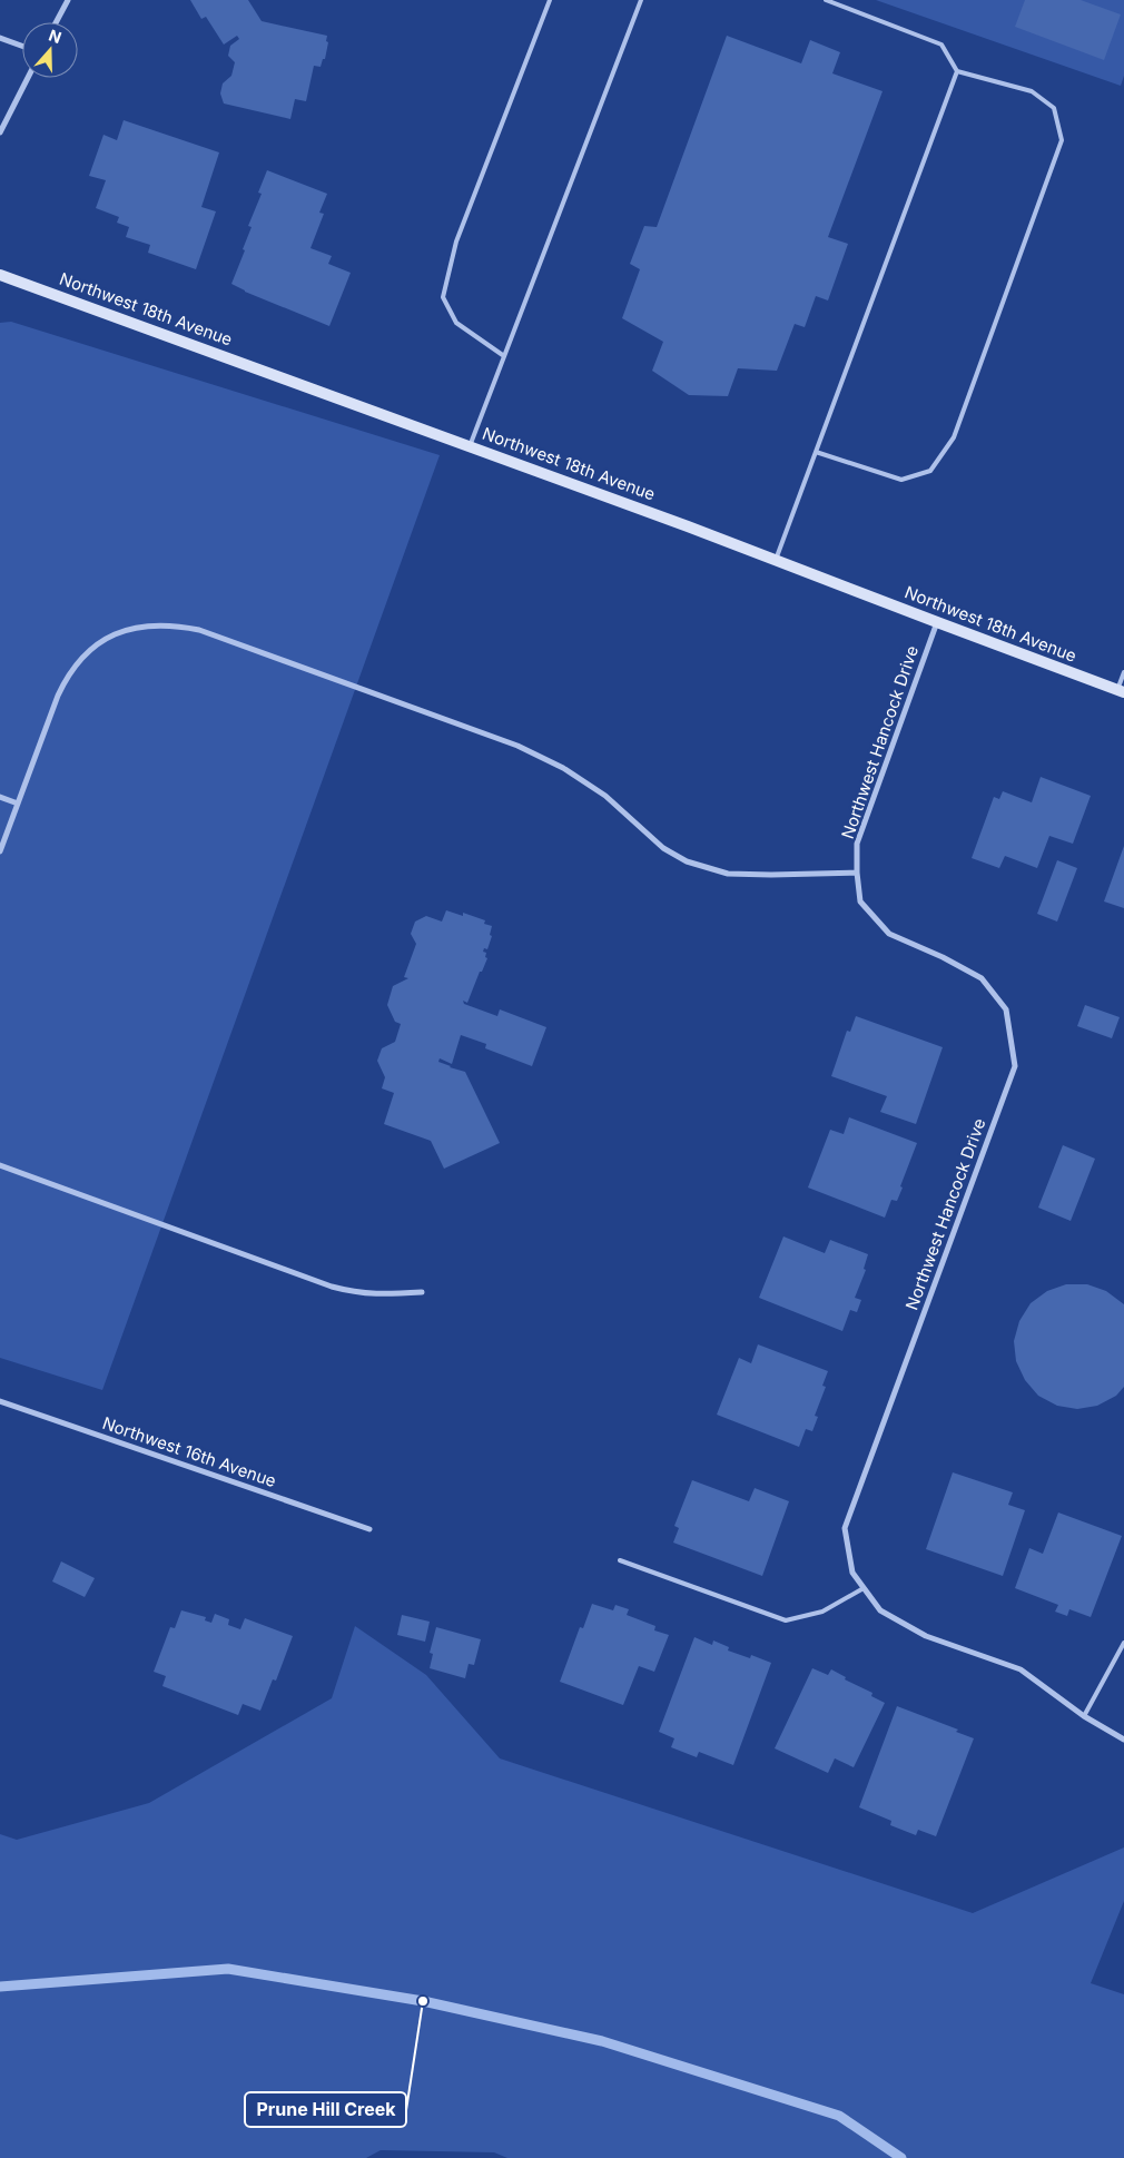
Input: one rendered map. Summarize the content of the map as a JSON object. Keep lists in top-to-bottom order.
{
  "streets": {
    "street": ["Northwest 18th Avenue", "Northwest Hancock Drive", "Northwest 16th Avenue"]
  },
  "crossings": [
    ["Northwest 18th Avenue", "Northwest Hancock Drive"]
  ],
  "places": ["Prune Hill Creek"],
  "north": "top"
}
